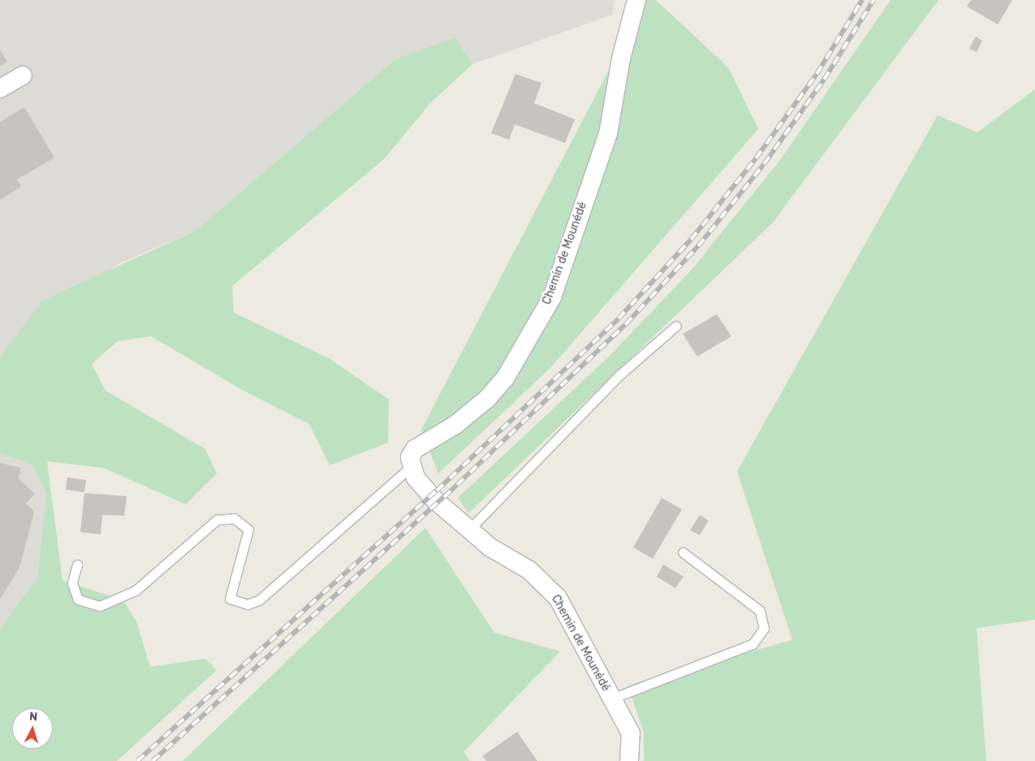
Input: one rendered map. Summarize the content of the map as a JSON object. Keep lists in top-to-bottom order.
{
  "streets": {
    "street": ["Chemin de Mounédé"]
  },
  "north": "top"
}
